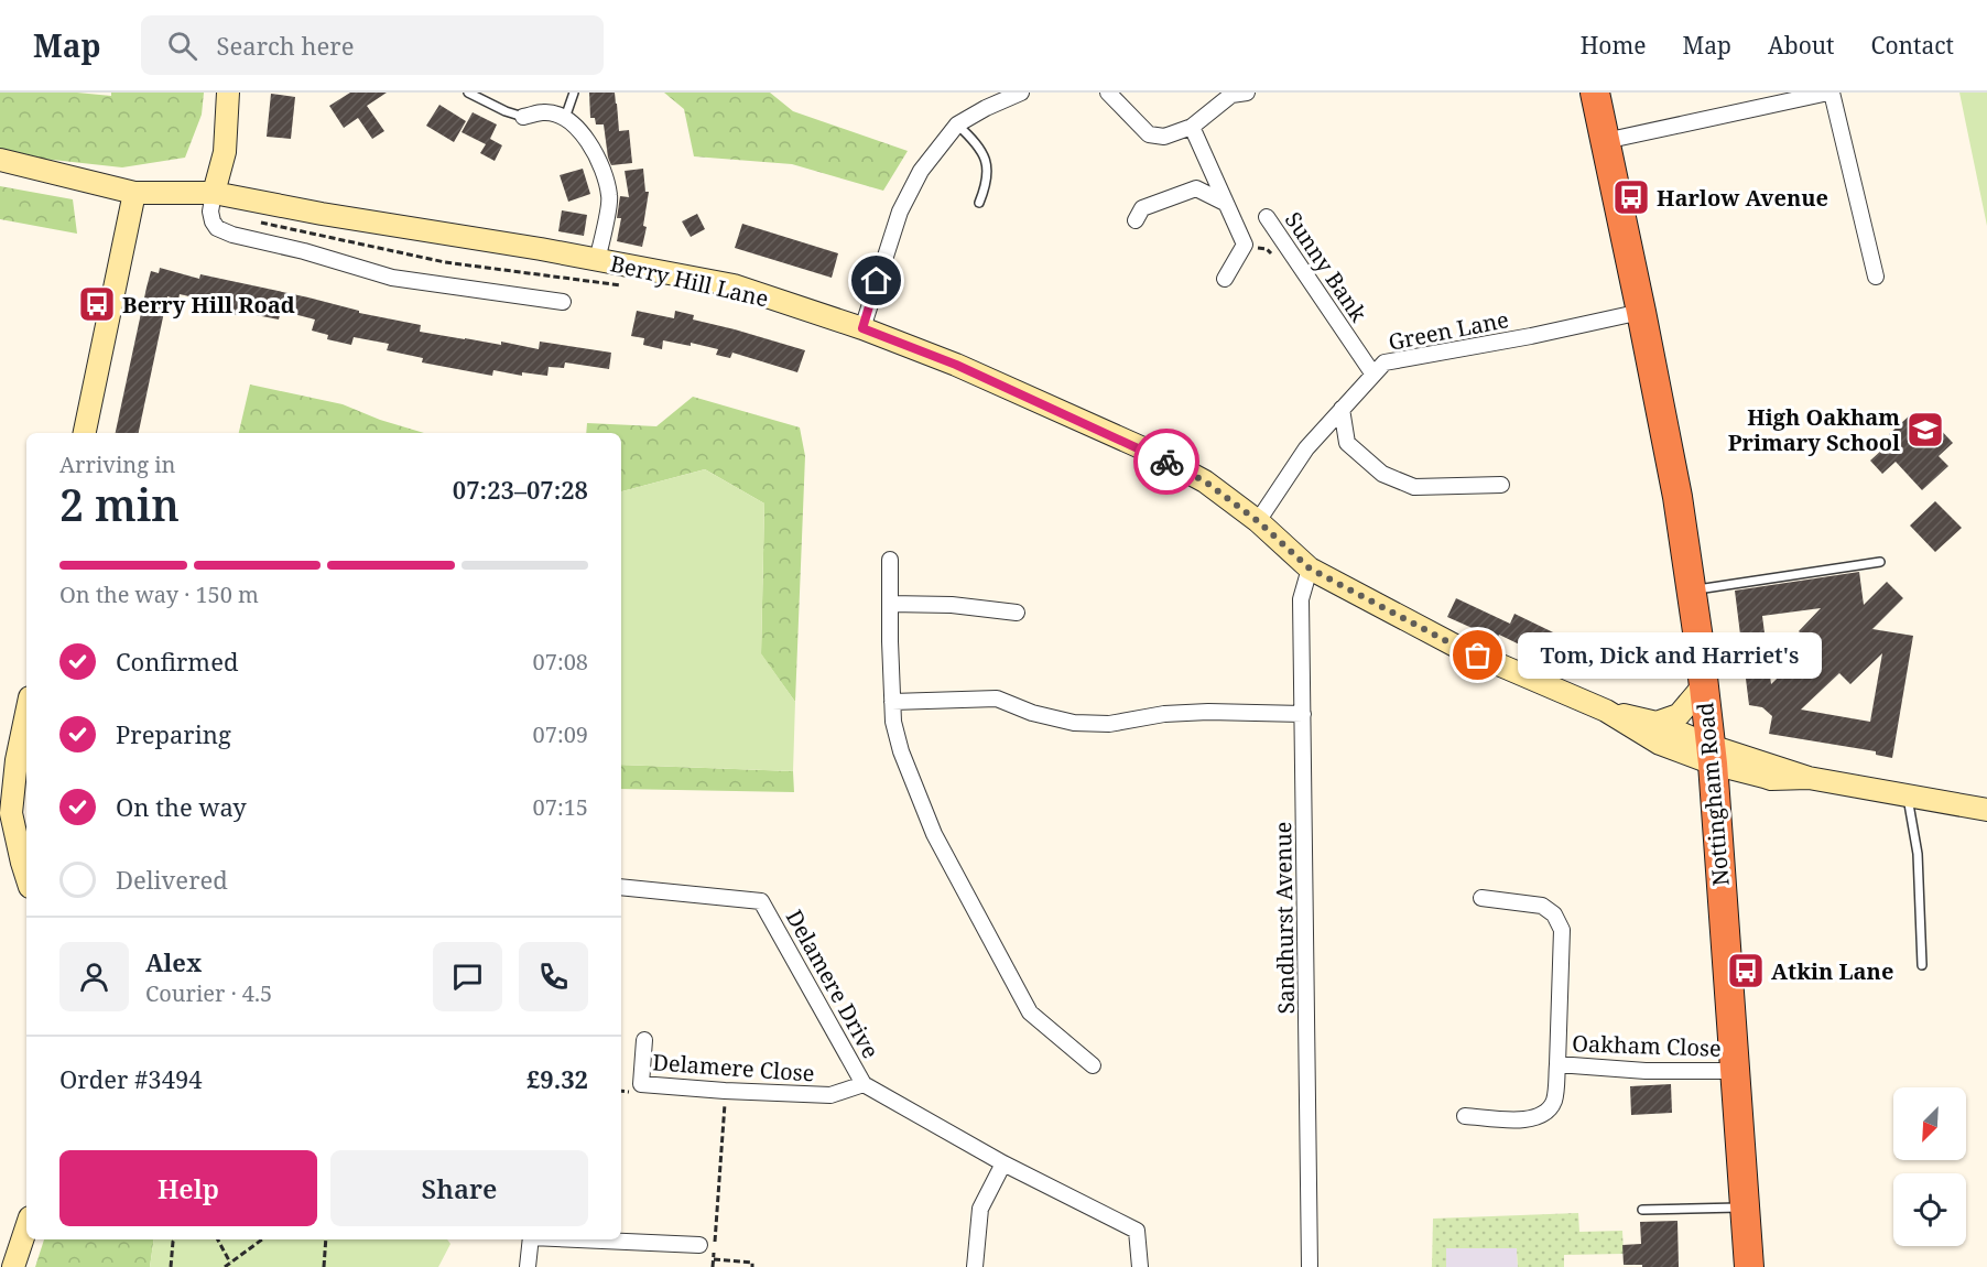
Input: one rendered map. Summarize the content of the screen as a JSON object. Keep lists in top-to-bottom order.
{
  "streets": {
    "highway": ["Nottingham Road"],
    "street": [
      "Sunny Bank",
      "Berry Hill Lane",
      "Green Lane",
      "Sandhurst Avenue",
      "Delamere Drive",
      "Oakham Close",
      "Delamere Close"
    ]
  },
  "crossings": [
    ["Sunny Bank", "Green Lane"],
    ["Berry Hill Lane", "Green Lane"],
    ["Berry Hill Lane", "Nottingham Road"],
    ["Berry Hill Lane", "Sandhurst Avenue"],
    ["Green Lane", "Nottingham Road"],
    ["Nottingham Road", "Oakham Close"],
    ["Delamere Drive", "Delamere Close"]
  ],
  "places": {
    "bus stop": ["Harlow Avenue", "Berry Hill Road", "Atkin Lane"],
    "school or university": ["High Oakham Primary School"],
    "other": ["Tom, Dick and Harriet's"]
  },
  "north": "bottom left",
  "page": {
    "header": "Map",
    "search": "Search here",
    "nav": [
      "Home",
      "Map",
      "About",
      "Contact"
    ],
    "heading": ["2 min", "Arriving in", "07:23–07:28"],
    "panel": [
      "Alex",
      "Courier · 4.5",
      "Order #3494",
      "£9.32"
    ],
    "bar": "On the way · 150 m",
    "list": [
      ["Confirmed", "07:08"],
      ["Preparing", "07:09"],
      ["On the way", "07:15"],
      "Delivered"
    ],
    "bubble": "Tom, Dick and Harriet's",
    "buttons": ["Help", "Share"]
  }
}
